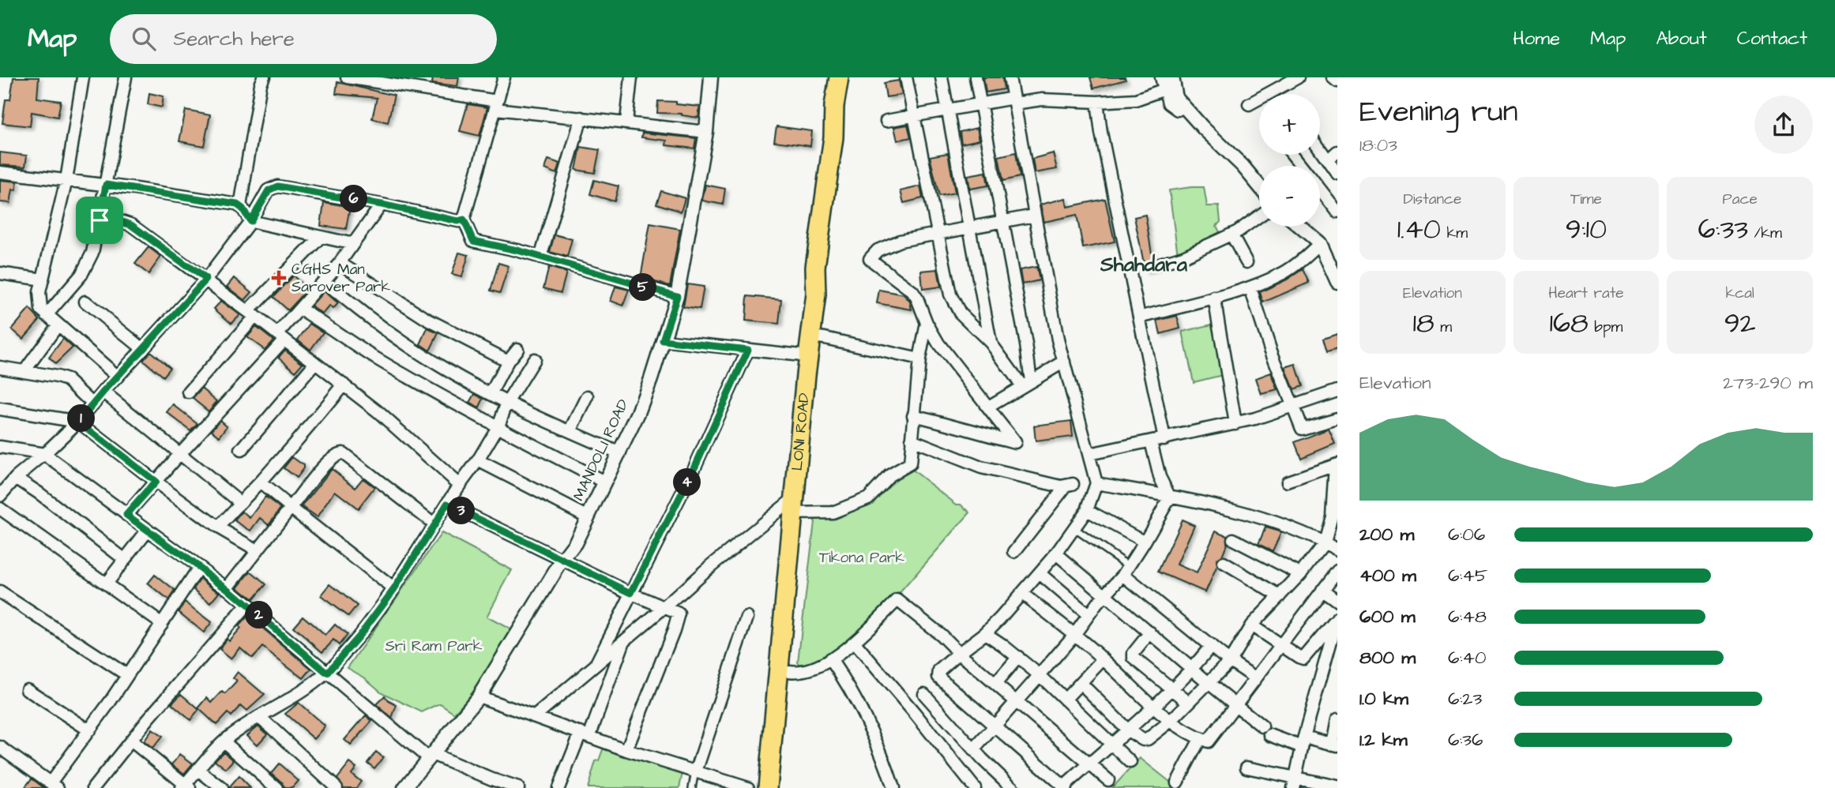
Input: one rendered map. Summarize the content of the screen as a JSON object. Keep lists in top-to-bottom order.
{
  "streets": {
    "highway": ["LONI ROAD"],
    "street": ["MANDOLI ROAD"]
  },
  "districts": ["Shahdara"],
  "parks": ["Tikona Park", "Sri Ram Park"],
  "places": {
    "health": ["CGHS Man Sarover Park"]
  },
  "page": {
    "header": "Map",
    "search": "Search here",
    "nav": [
      "Home",
      "Map",
      "About",
      "Contact"
    ],
    "heading": ["Evening run", "18:03"],
    "map_buttons": ["+", "−"],
    "stats": [
      ["Distance", "1.40 km"],
      ["Time", "9:10"],
      ["Pace", "6:33 /km"],
      ["Elevation", "18 m"],
      ["Heart rate", "168 bpm"],
      ["kcal", "92"]
    ],
    "pins": [
      "6",
      "5",
      "1",
      "4",
      "3",
      "2"
    ],
    "chart": ["Elevation", "273–290 m"],
    "list": [
      {
        "name": "200 m",
        "note": "6:06"
      },
      {
        "name": "400 m",
        "note": "6:45"
      },
      {
        "name": "600 m",
        "note": "6:48"
      },
      {
        "name": "800 m",
        "note": "6:40"
      },
      {
        "name": "1.0 km",
        "note": "6:23"
      },
      {
        "name": "1.2 km",
        "note": "6:36"
      }
    ]
  }
}
